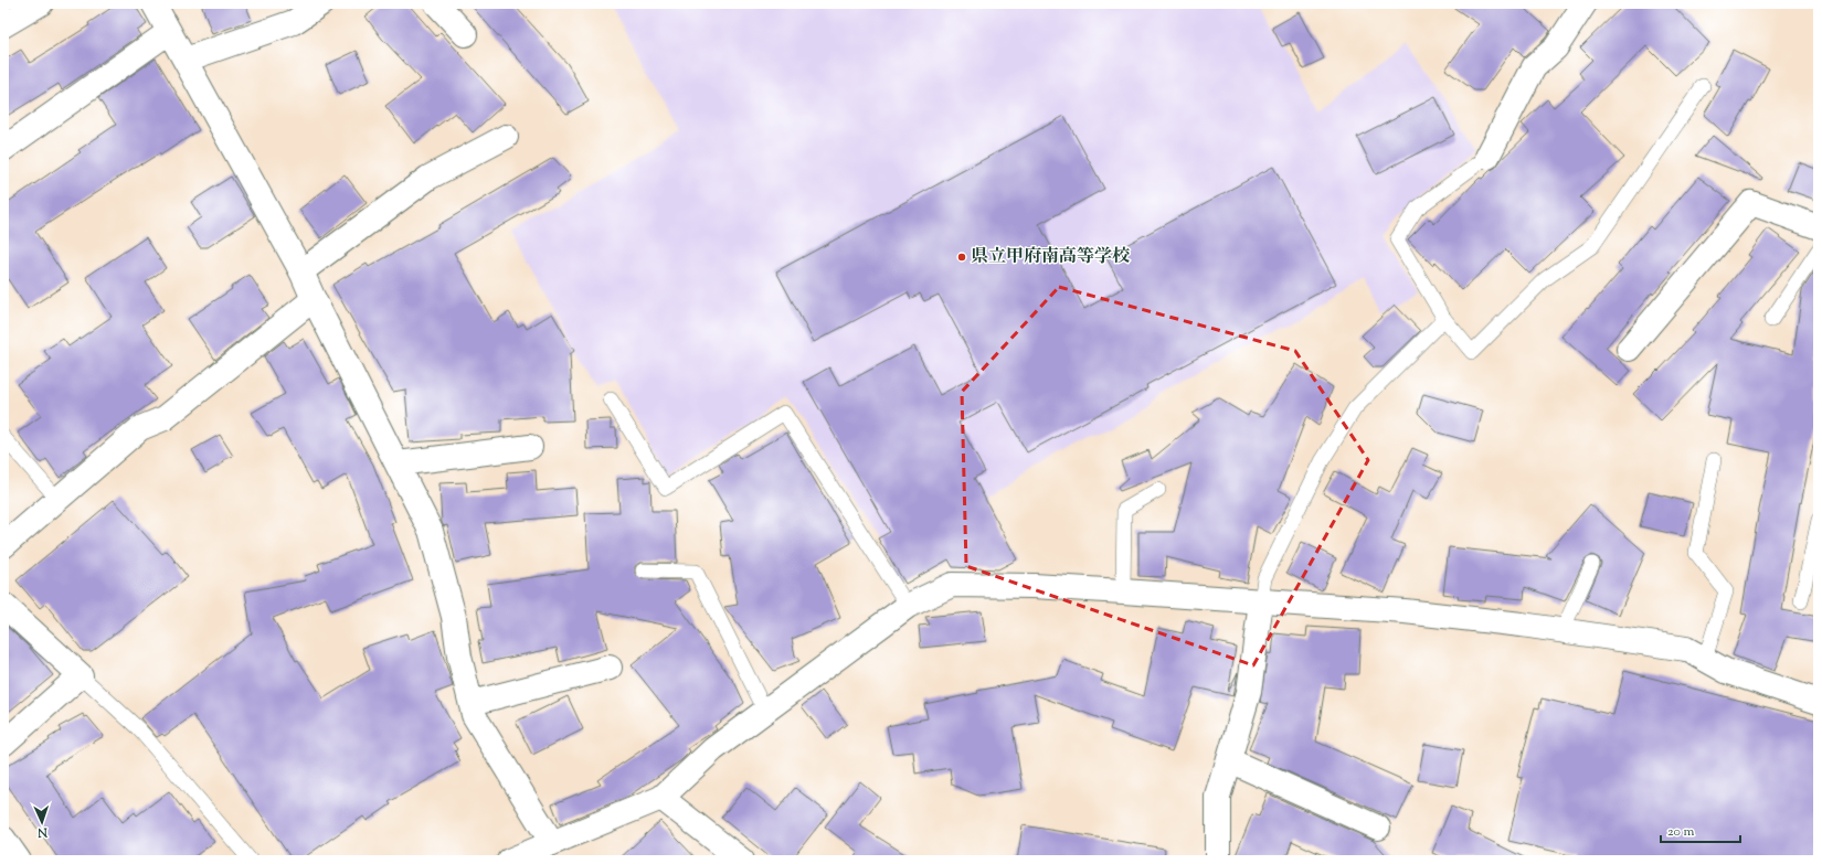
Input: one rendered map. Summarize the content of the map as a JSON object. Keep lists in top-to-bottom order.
{
  "places": ["県立甲府南高等学校"],
  "scale_bar": "20 m",
  "north": "bottom"
}
